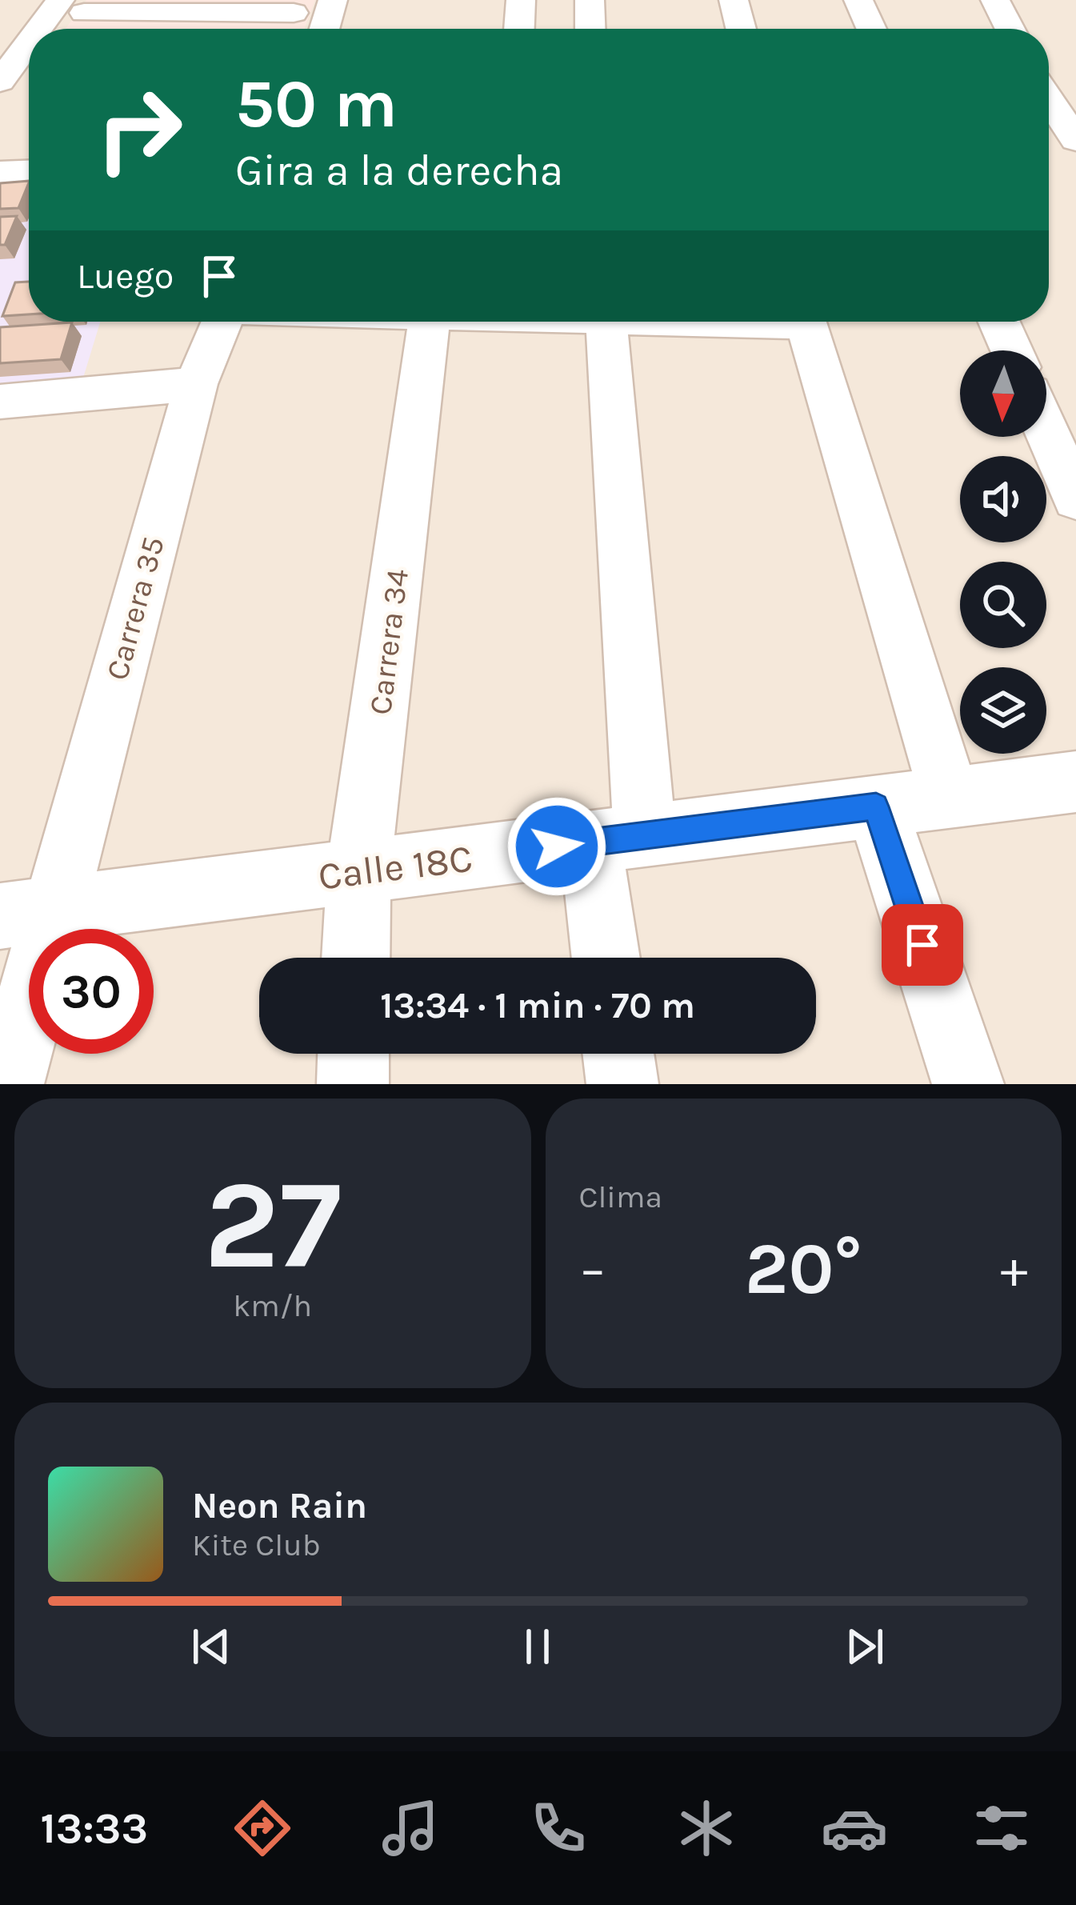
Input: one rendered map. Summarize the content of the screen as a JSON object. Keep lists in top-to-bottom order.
{
  "streets": {
    "street": ["Carrera 35", "Carrera 34", "Calle 18C"]
  },
  "crossings": [
    ["Carrera 35", "Calle 18C"],
    ["Carrera 34", "Calle 18C"]
  ],
  "north": "bottom",
  "page": {
    "turn": ["50 m", "Gira a la derecha"],
    "then": "Luego",
    "limit": "30",
    "trip": "13:34 · 1 min · 70 m",
    "tile": [
      ["27", "km/h"],
      "Clima"
    ],
    "heat": ["−", "20°", "+"],
    "song": ["Neon Rain", "Kite Club"],
    "tabs": "13:33"
  }
}
